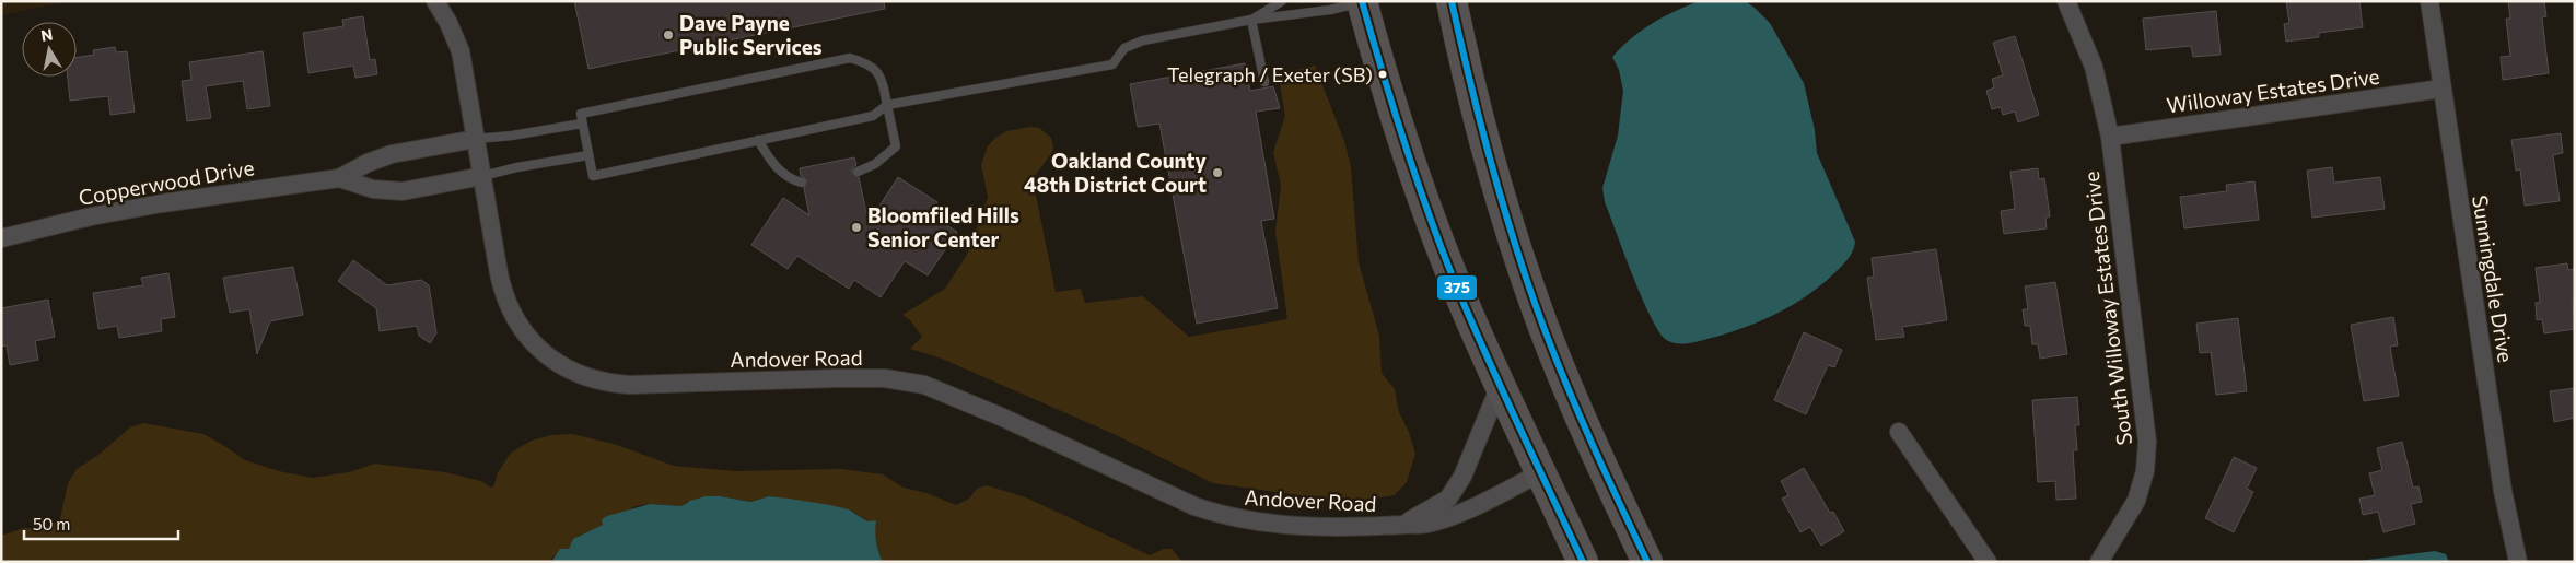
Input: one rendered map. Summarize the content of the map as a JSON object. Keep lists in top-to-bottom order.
{
  "streets": {
    "street": [
      "Willoway Estates Drive",
      "Copperwood Drive",
      "Sunningdale Drive",
      "South Willoway Estates Drive",
      "Andover Road"
    ]
  },
  "crossings": [
    ["Willoway Estates Drive", "Sunningdale Drive"],
    ["Willoway Estates Drive", "South Willoway Estates Drive"],
    ["Copperwood Drive", "Andover Road"]
  ],
  "places": [
    "Dave Payne Public Services",
    "Telegraph / Exeter (SB)",
    "Oakland County 48th District Court",
    "Bloomfiled Hills Senior Center"
  ],
  "lines": ["transit line 375"],
  "scale_bar": "50 m",
  "north": "top"
}
